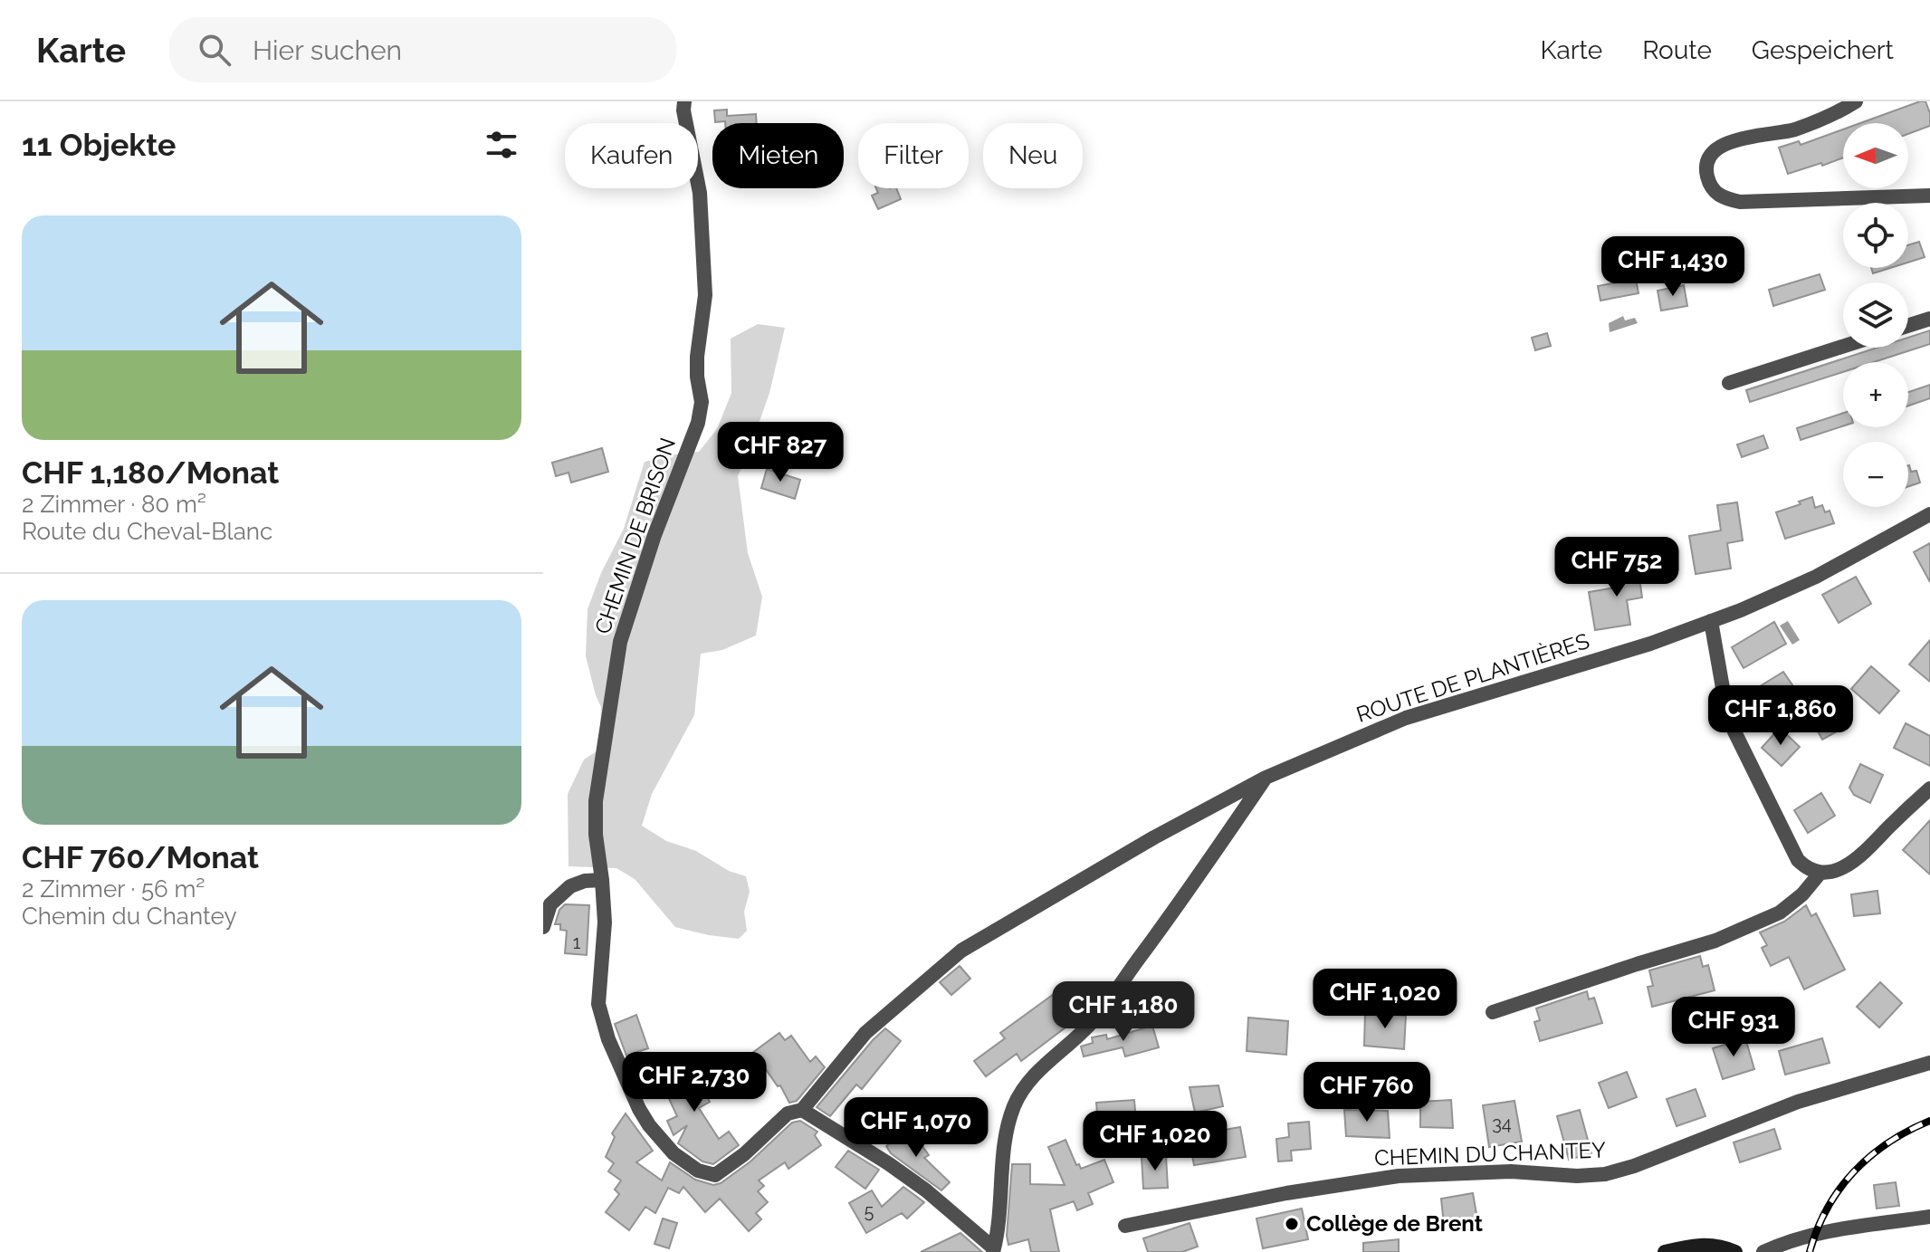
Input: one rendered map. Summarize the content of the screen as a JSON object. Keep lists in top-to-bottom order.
{
  "streets": {
    "street": ["CHEMIN DE BRISON", "ROUTE DE PLANTIÈRES", "CHEMIN DU CHANTEY"]
  },
  "crossings": [
    ["CHEMIN DE BRISON", "ROUTE DE PLANTIÈRES"]
  ],
  "places": ["Collège de Brent"],
  "house_numbers": ["1", "34", "5"],
  "north": "left",
  "page": {
    "header": "Karte",
    "search": "Hier suchen",
    "nav": ["Karte", "Route", "Gespeichert"],
    "heading": "11 Objekte",
    "map_buttons": ["+", "−"],
    "chip": [
      "Kaufen",
      "Mieten",
      "Filter",
      "Neu"
    ],
    "list": [
      {
        "name": "CHF 1,180/Monat",
        "note": "2 Zimmer · 80 m² · Route du Cheval-Blanc"
      },
      {
        "name": "CHF 760/Monat",
        "note": "2 Zimmer · 56 m² · Chemin du Chantey"
      }
    ],
    "price": [
      "CHF 1,430",
      "CHF 827",
      "CHF 752",
      "CHF 1,860",
      "CHF 1,020",
      "CHF 1,180",
      "CHF 931",
      "CHF 2,730",
      "CHF 760",
      "CHF 1,070",
      "CHF 1,020"
    ]
  }
}
